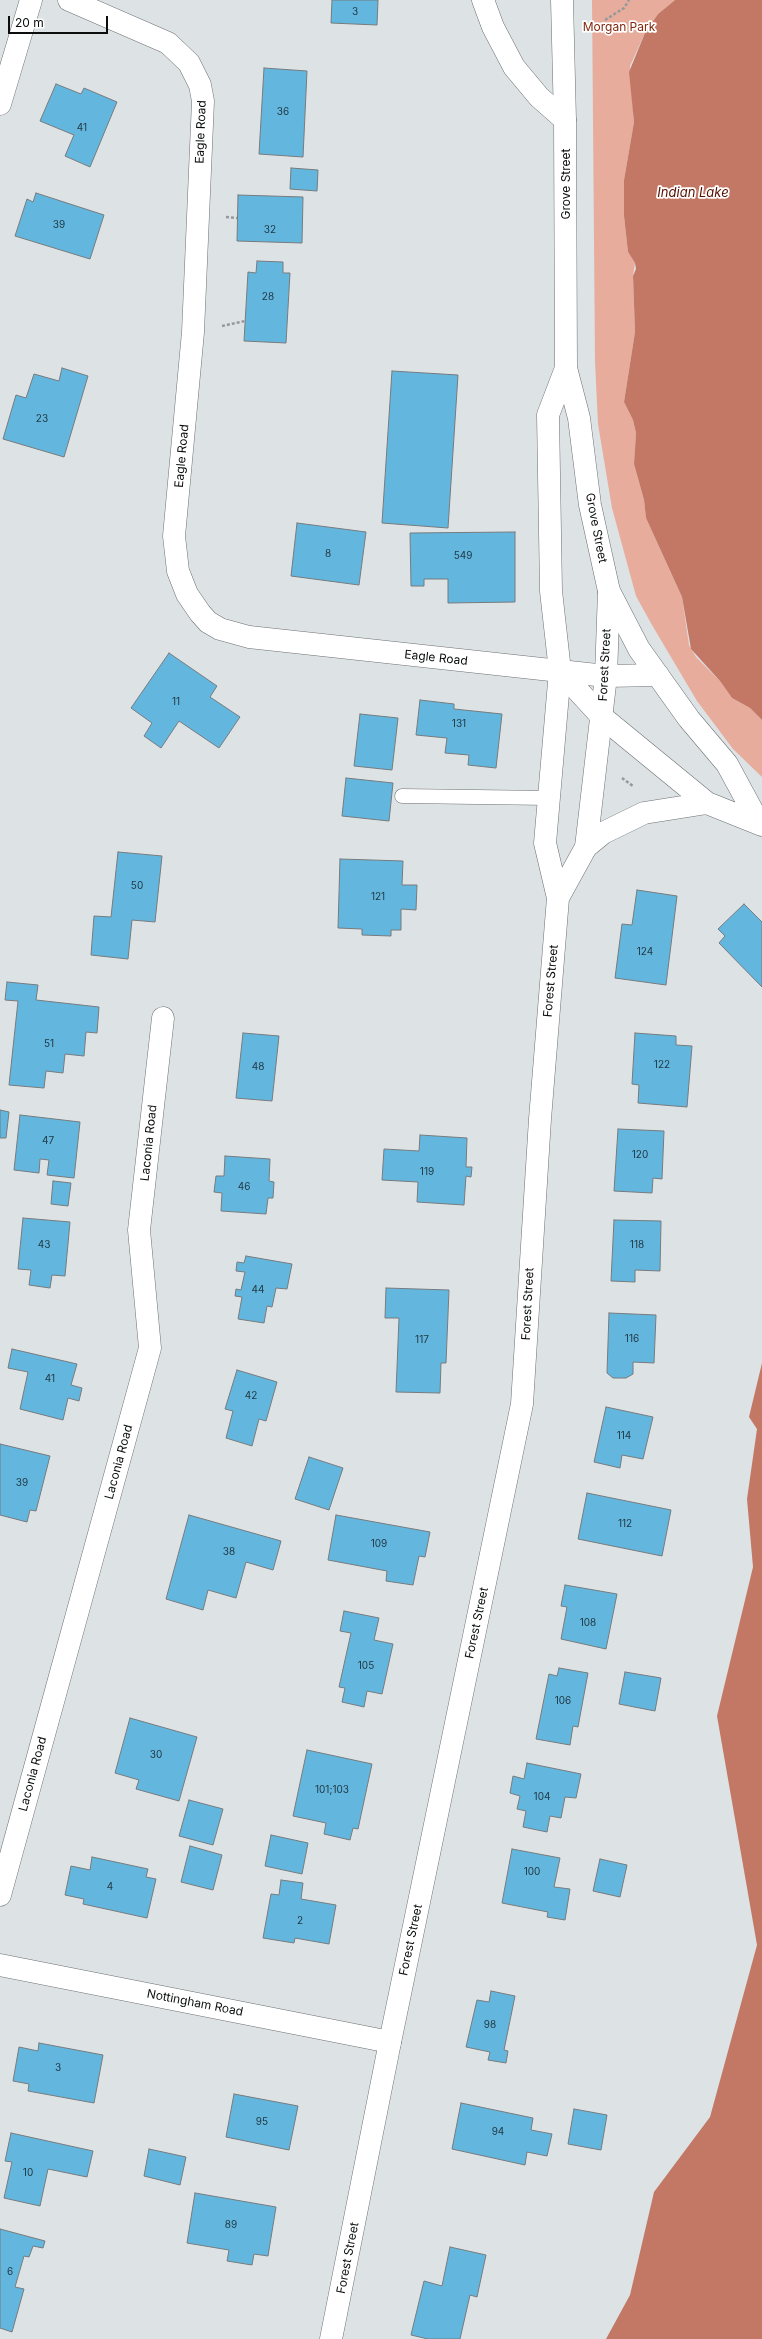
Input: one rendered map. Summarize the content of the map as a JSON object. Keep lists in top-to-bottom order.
{
  "streets": {
    "main road": [
      "Eagle Road",
      "Grove Street",
      "Forest Street",
      "Laconia Road",
      "Nottingham Road"
    ]
  },
  "crossings": [
    ["Eagle Road", "Grove Street"],
    ["Eagle Road", "Forest Street"],
    ["Grove Street", "Forest Street"],
    ["Forest Street", "Nottingham Road"]
  ],
  "water": ["Indian Lake"],
  "parks": ["Morgan Park"],
  "house_numbers": [
    "3",
    "36",
    "41",
    "39",
    "32",
    "28",
    "23",
    "8",
    "549",
    "11",
    "131",
    "50",
    "121",
    "124",
    "51",
    "122",
    "48",
    "47",
    "120",
    "119",
    "46",
    "43",
    "118",
    "44",
    "116",
    "117",
    "41",
    "42",
    "114",
    "39",
    "112",
    "109",
    "38",
    "108",
    "105",
    "106",
    "30",
    "101;103",
    "104",
    "100",
    "4",
    "2",
    "98",
    "3",
    "95",
    "94",
    "10",
    "89",
    "6"
  ],
  "scale_bar": "20 m"
}
